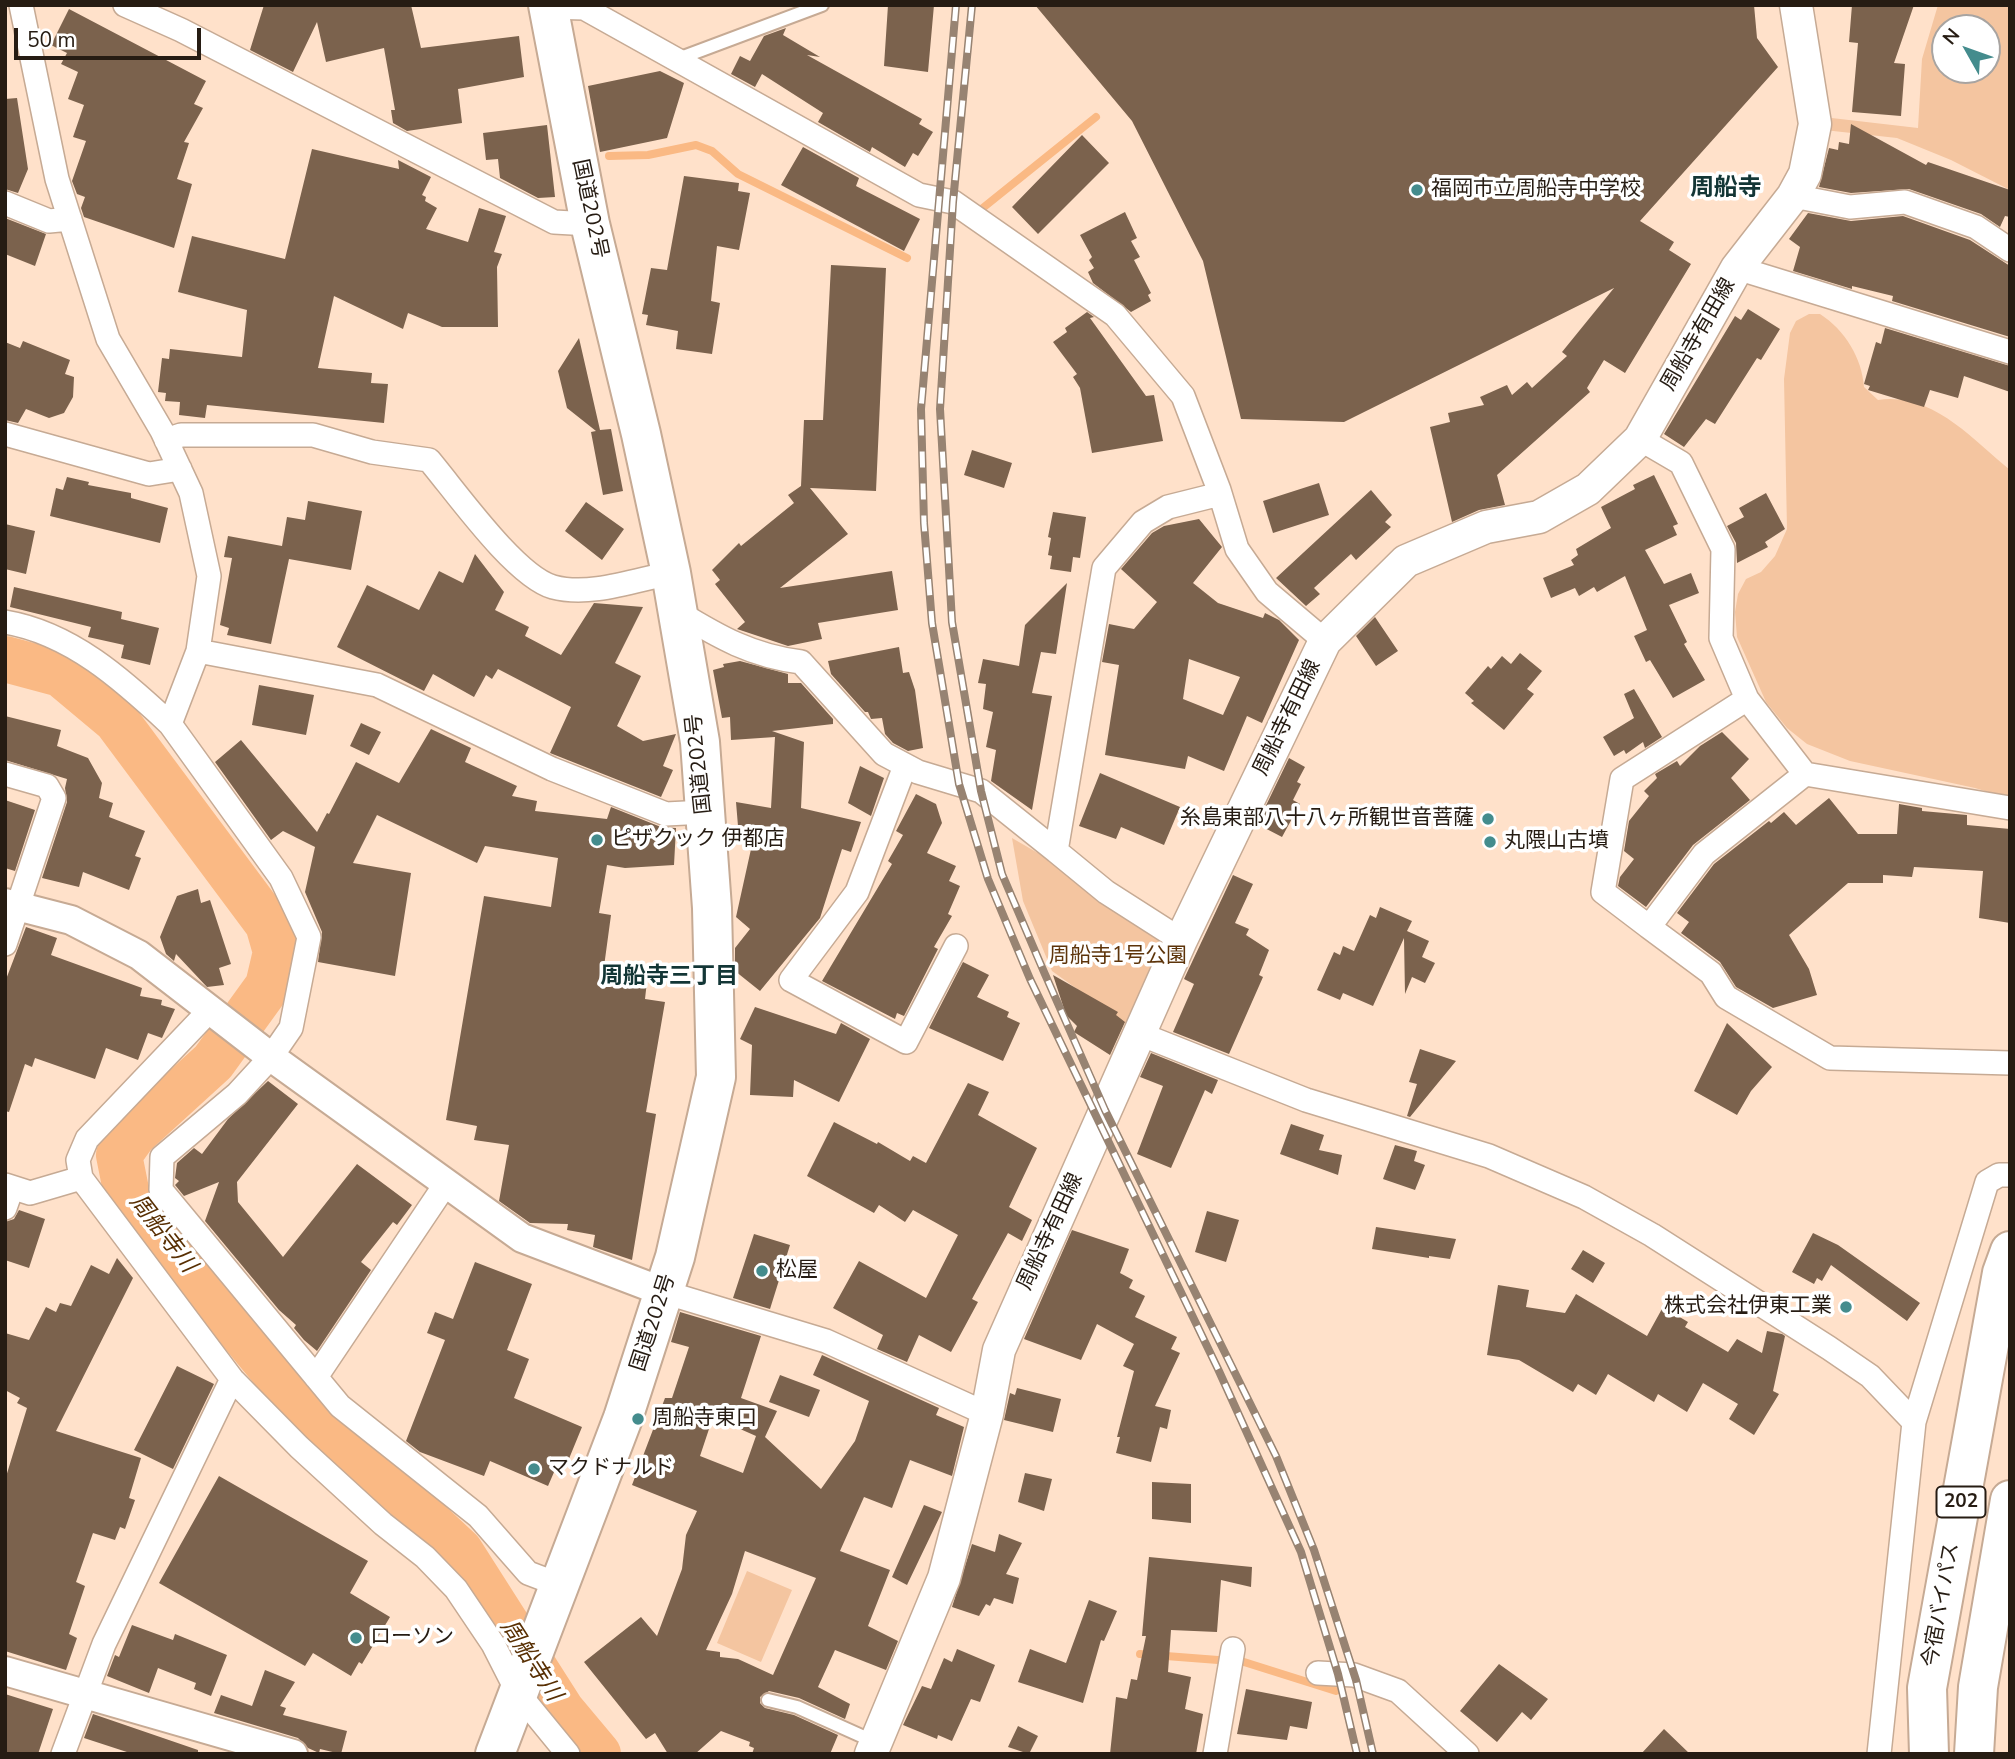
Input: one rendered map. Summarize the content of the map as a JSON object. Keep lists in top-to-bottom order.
{
  "streets": {
    "highway": ["国道202号", "202", "今宿バイパス"],
    "main road": ["周船寺有田線"]
  },
  "districts": ["周船寺", "周船寺三丁目"],
  "water": ["周船寺川"],
  "parks": ["周船寺1号公園"],
  "places": [
    "福岡市立周船寺中学校",
    "糸島東部八十八ヶ所観世音菩薩",
    "ピザクック 伊都店",
    "丸隈山古墳",
    "松屋",
    "株式会社伊東工業",
    "周船寺東口",
    "マクドナルド",
    "ローソン"
  ],
  "scale_bar": "50 m",
  "north": "top left"
}
